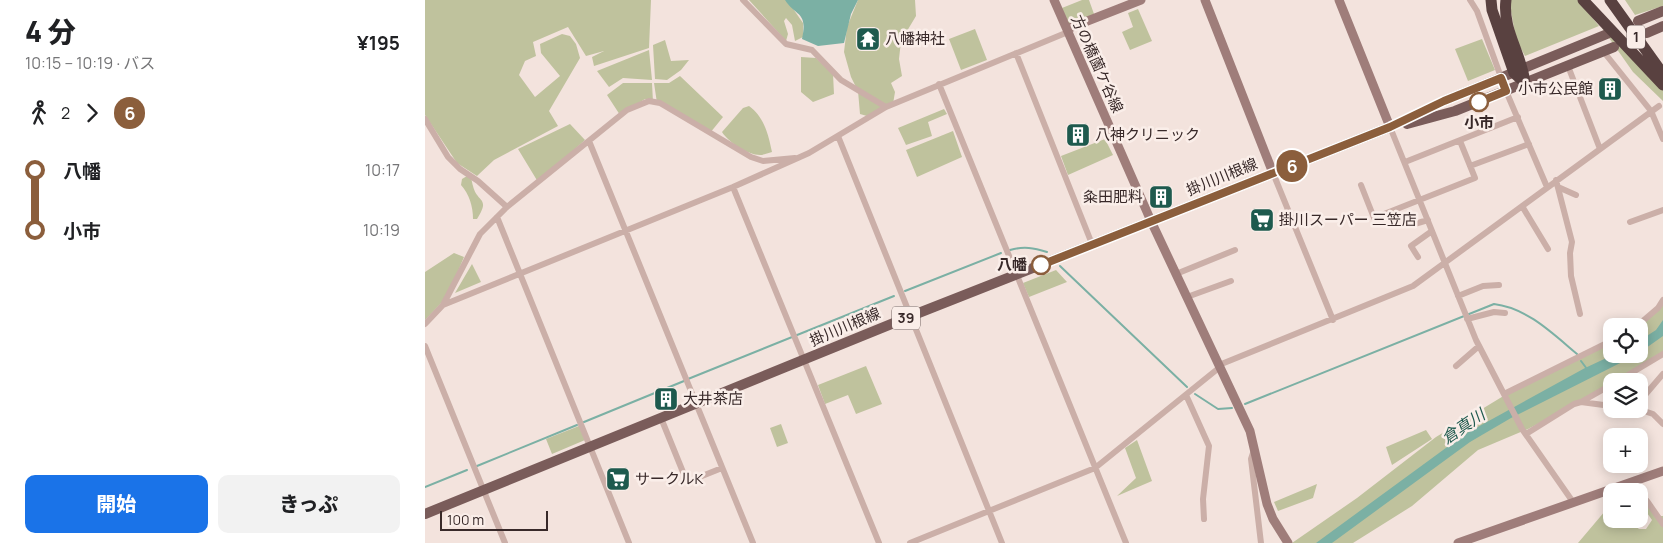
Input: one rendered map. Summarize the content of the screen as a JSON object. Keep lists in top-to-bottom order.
{
  "streets": {
    "highway": ["1"],
    "main road": ["掛川川根線", "39"],
    "street": ["方の橋薗ケ谷線"]
  },
  "crossings": [
    ["方の橋薗ケ谷線", "掛川川根線"]
  ],
  "water": ["倉真川"],
  "places": {
    "temple": ["八幡神社"],
    "building": [
      "小市公民館",
      "八神クリニック",
      "粂田肥料",
      "大井茶店"
    ],
    "other": ["小市", "八幡"],
    "supermarket": ["掛川スーパー 三笠店", "サークルK"]
  },
  "lines": ["bus line 6"],
  "scale_bar": "100 m",
  "page": {
    "heading": ["4 分", "10:15 – 10:19 · バス", "¥195"],
    "on_map": "6",
    "legs": ["2", "6"],
    "list": [
      {
        "name": "八幡",
        "value": "10:17"
      },
      {
        "name": "小市",
        "value": "10:19"
      }
    ],
    "map_buttons": ["+", "−"],
    "buttons": ["開始", "きっぷ"],
    "scale": "100 m"
  }
}
